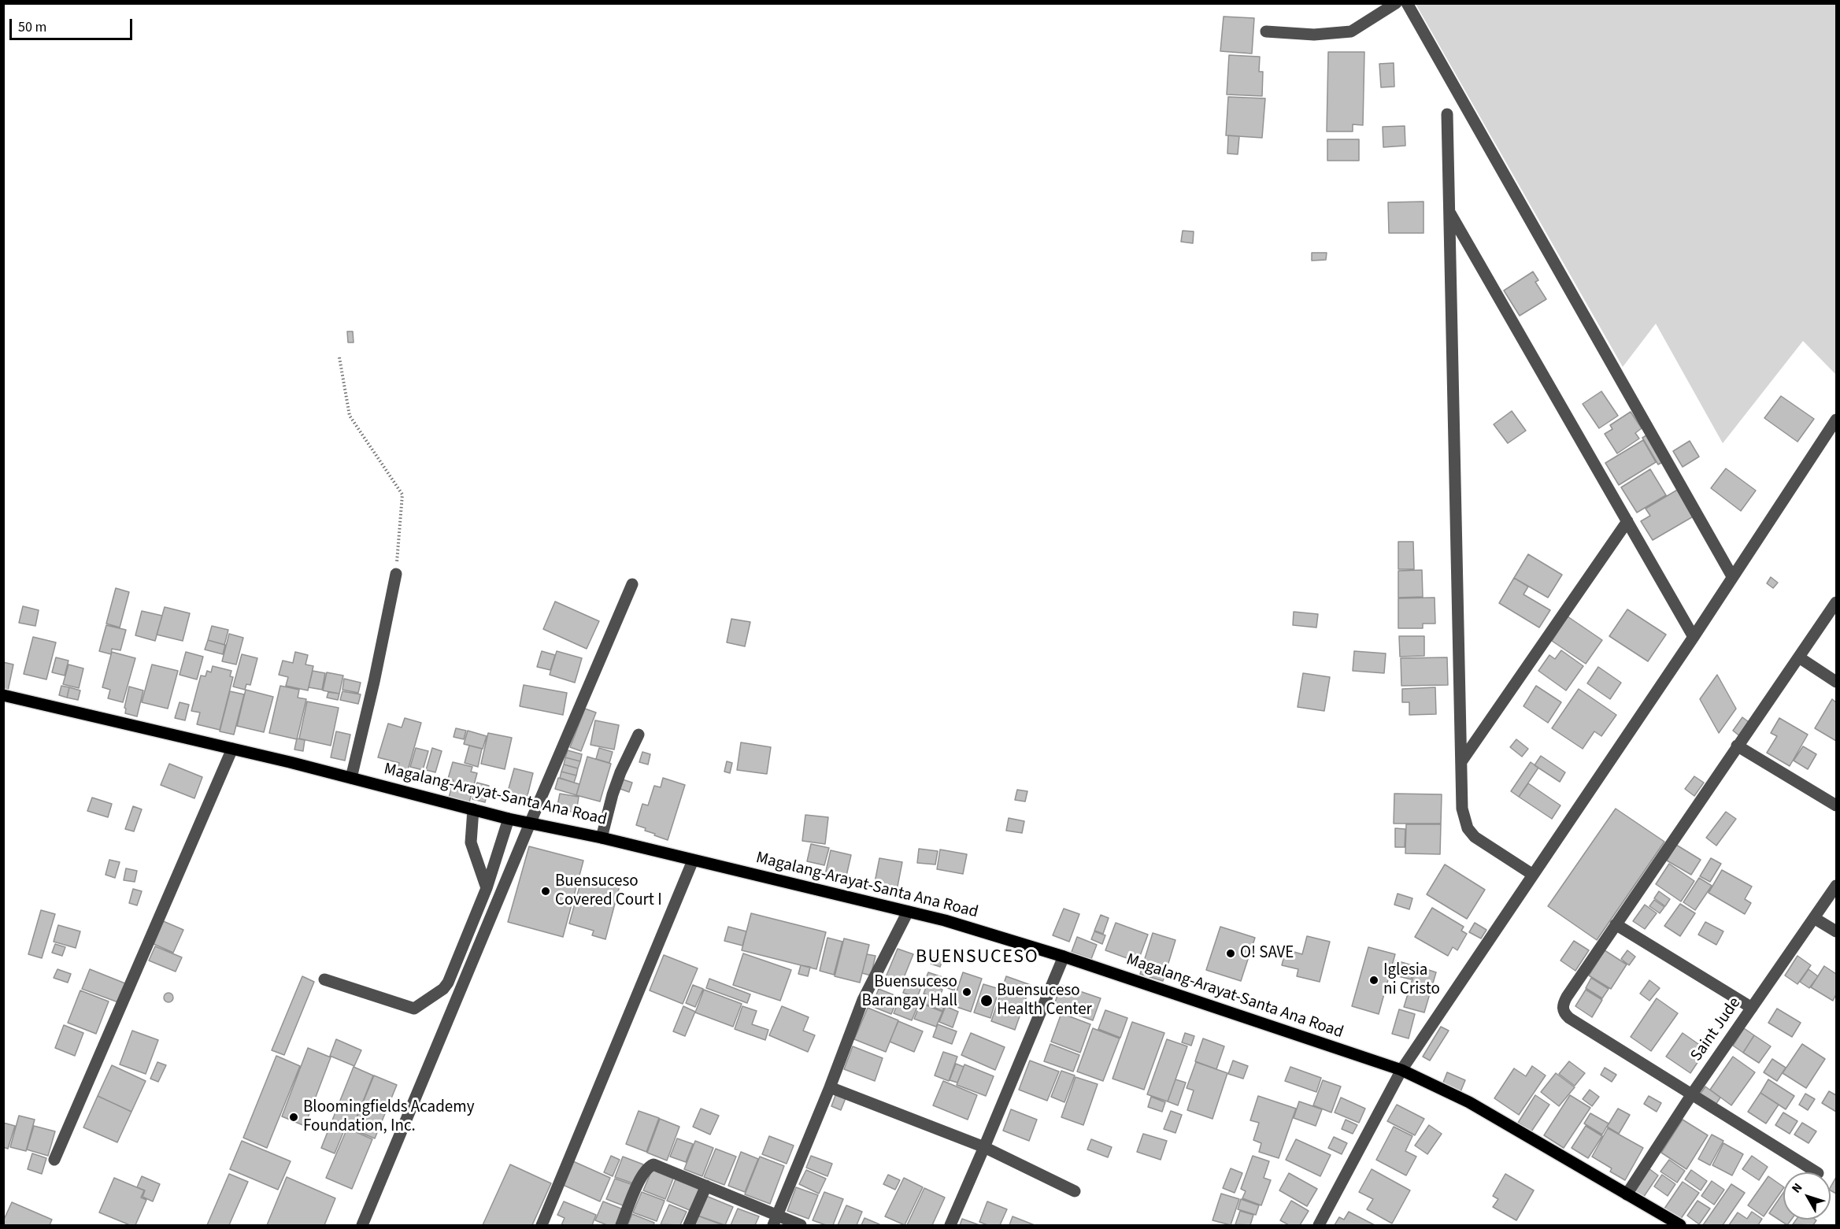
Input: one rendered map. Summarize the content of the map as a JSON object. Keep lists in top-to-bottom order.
{
  "streets": {
    "main road": ["Magalang-Arayat-Santa Ana Road"],
    "street": ["Saint Jude"]
  },
  "crossings": [
    ["Magalang-Arayat-Santa Ana Road", "Saint Jude"]
  ],
  "districts": ["BUENSUCESO"],
  "places": [
    "Buensuceso Covered Court I",
    "O! SAVE",
    "Iglesia ni Cristo",
    "Buensuceso Barangay Hall",
    "Buensuceso Health Center",
    "Bloomingfields Academy Foundation, Inc."
  ],
  "scale_bar": "50 m",
  "north": "top left"
}
